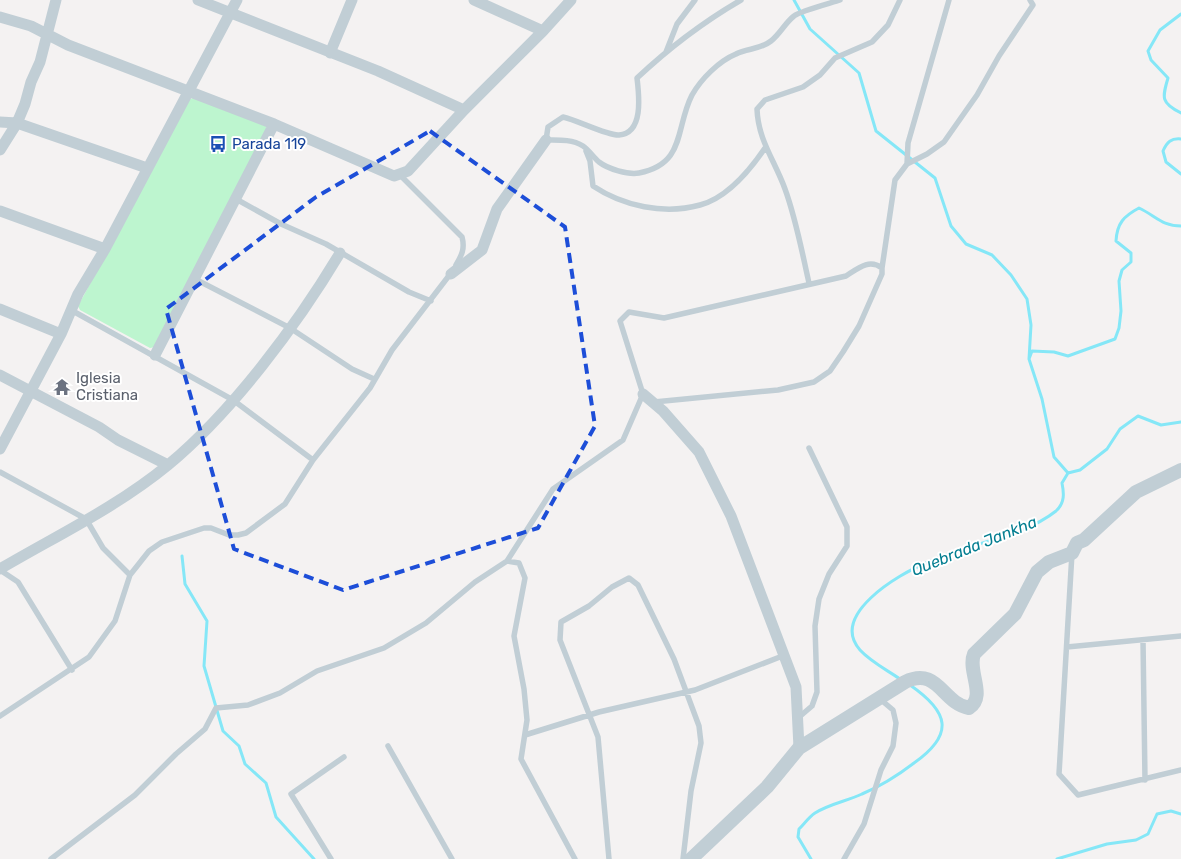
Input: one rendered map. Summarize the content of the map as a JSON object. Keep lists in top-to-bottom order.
{
  "water": ["Quebrada Jankha"],
  "places": {
    "bus stop": ["Parada 119"],
    "temple": ["Iglesia Cristiana"]
  }
}
